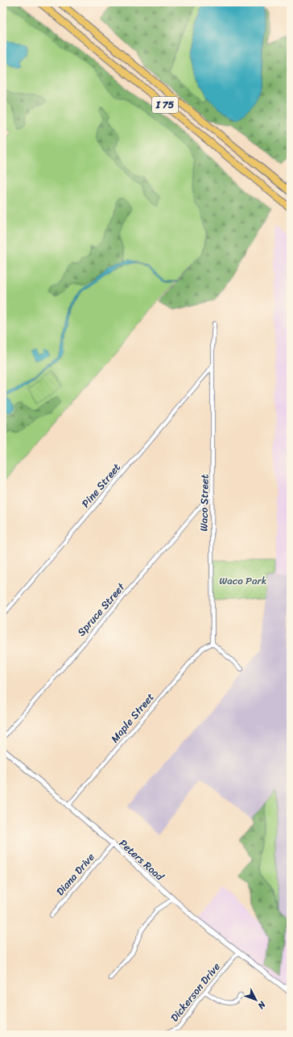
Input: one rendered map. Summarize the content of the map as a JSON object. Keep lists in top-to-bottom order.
{
  "streets": {
    "highway": ["I 75"],
    "street": [
      "Pine Street",
      "Waco Street",
      "Spruce Street",
      "Maple Street",
      "Peters Road",
      "Diana Drive",
      "Dickerson Drive"
    ]
  },
  "crossings": [
    ["Pine Street", "Waco Street"],
    ["Waco Street", "Spruce Street"],
    ["Waco Street", "Maple Street"],
    ["Maple Street", "Peters Road"],
    ["Peters Road", "Diana Drive"],
    ["Peters Road", "Dickerson Drive"]
  ],
  "parks": ["Waco Park"],
  "north": "bottom right"
}
